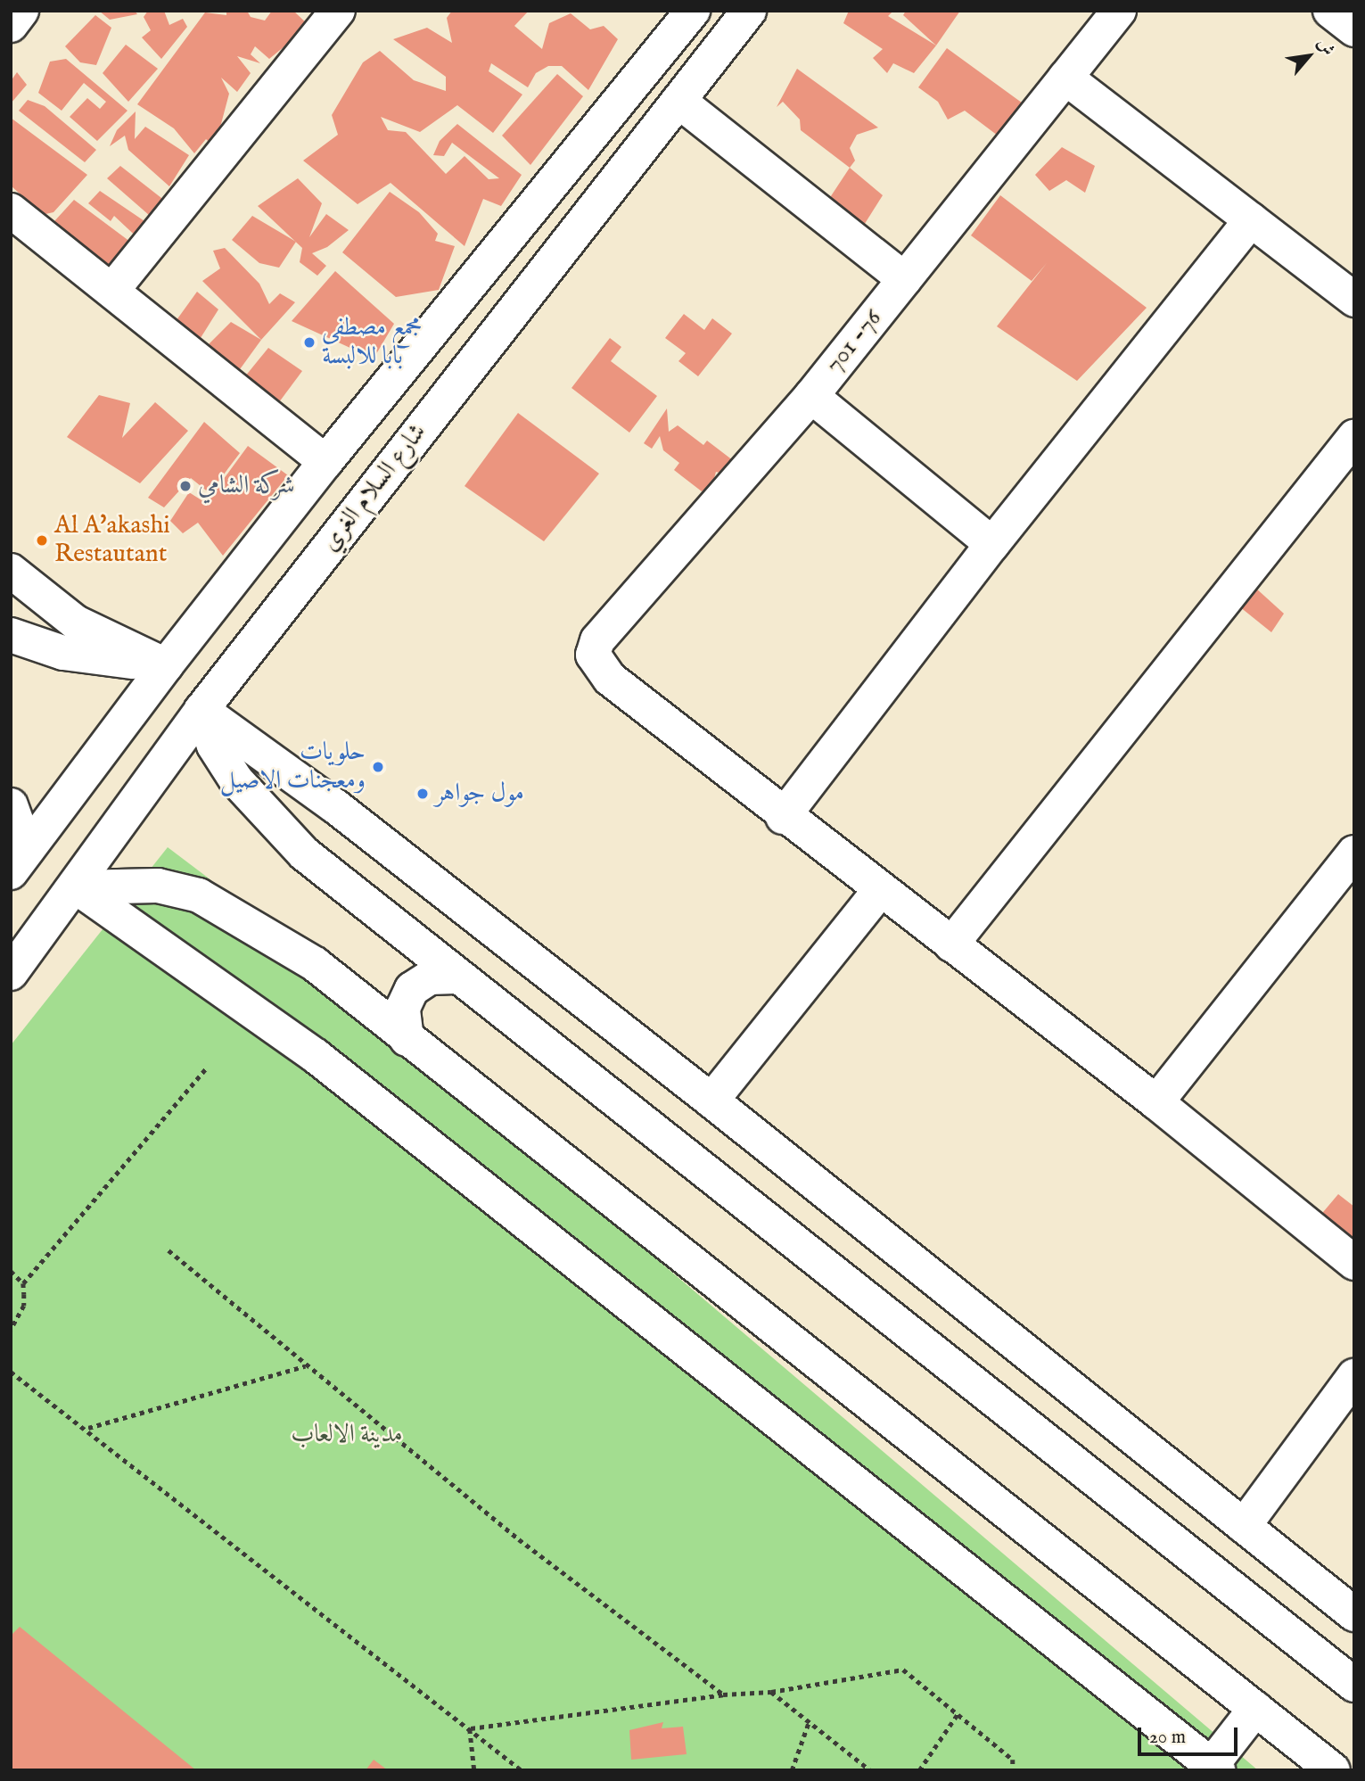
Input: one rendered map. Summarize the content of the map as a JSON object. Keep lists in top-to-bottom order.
{
  "streets": {
    "street": ["701 -76", "شارع السلام الغري"]
  },
  "parks": ["مدينة الالعاب"],
  "places": [
    "مجمع مصطفى بابا للالبسة",
    "شركة الشامي",
    "Al A'akashi Restautant",
    "حلويات ومعجنات الاصيل",
    "مول جواهر"
  ],
  "scale_bar": "20 m",
  "north": "top right"
}
